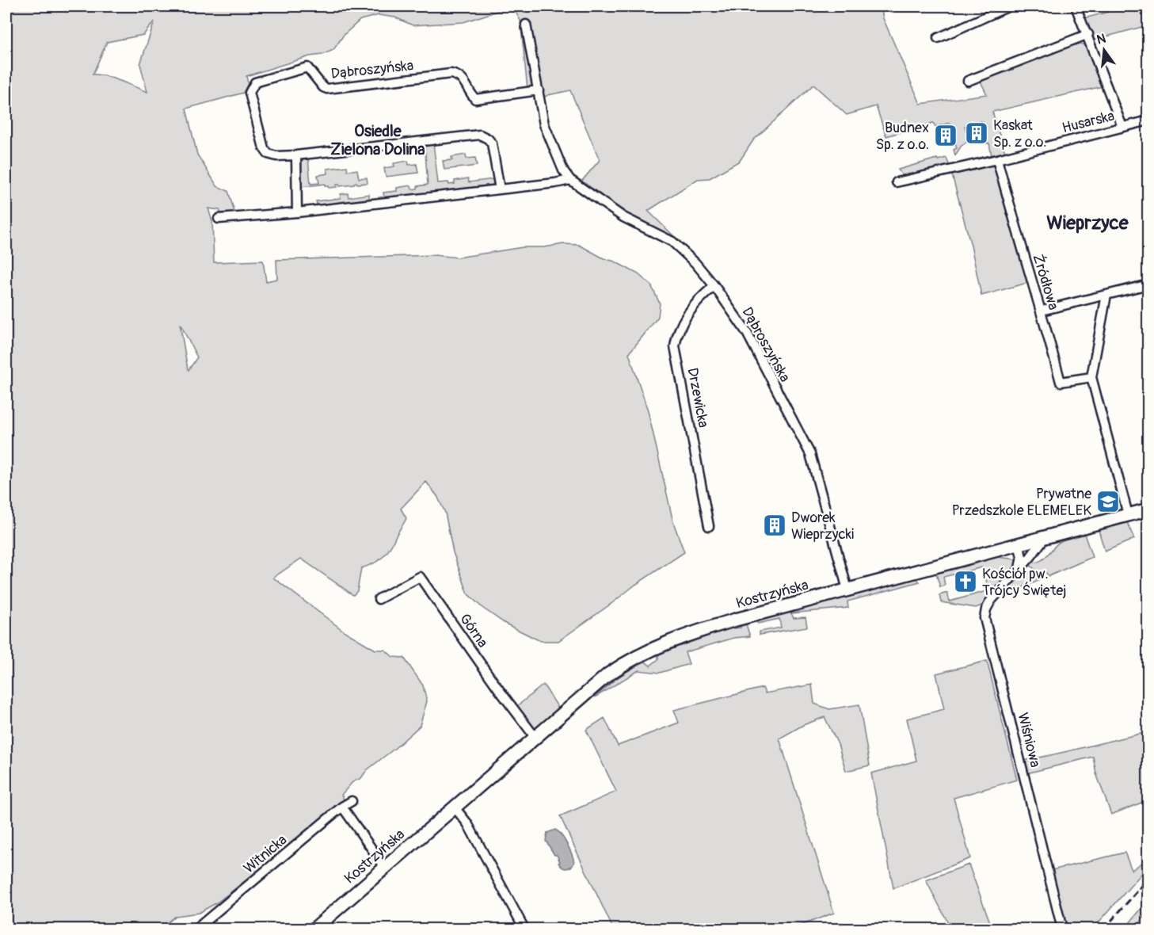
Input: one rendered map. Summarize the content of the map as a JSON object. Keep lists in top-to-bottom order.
{
  "streets": {
    "main road": ["Kostrzyńska"],
    "street": [
      "Dąbroszyńska",
      "Husarska",
      "Źródłowa",
      "Drzewicka",
      "Górna",
      "Wiśniowa",
      "Witnicka"
    ]
  },
  "crossings": [
    ["Dąbroszyńska", "Drzewicka"],
    ["Dąbroszyńska", "Kostrzyńska"],
    ["Husarska", "Źródłowa"],
    ["Kostrzyńska", "Górna"],
    ["Kostrzyńska", "Wiśniowa"]
  ],
  "districts": ["Osiedle Zielona Dolina", "Wieprzyce"],
  "places": {
    "building": ["Kaskat Sp. z o.o.", "Budnex Sp. z o.o.", "Dworek Wieprzycki"],
    "school or university": ["Prywatne Przedszkole ELEMELEK"],
    "church": ["Kościół pw. Trójcy Świętej"]
  },
  "north": "top"
}
